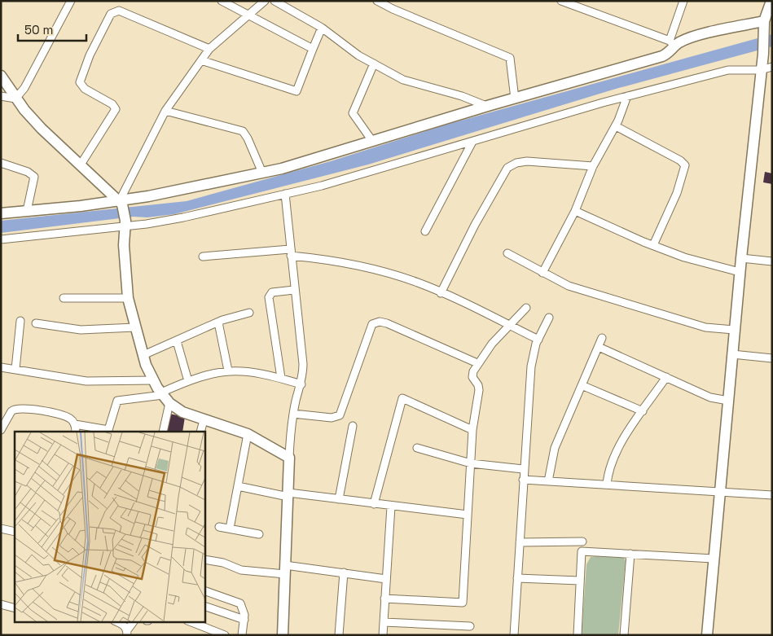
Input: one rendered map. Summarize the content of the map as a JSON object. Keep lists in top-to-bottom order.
{
  "scale_bar": "50 m"
}
